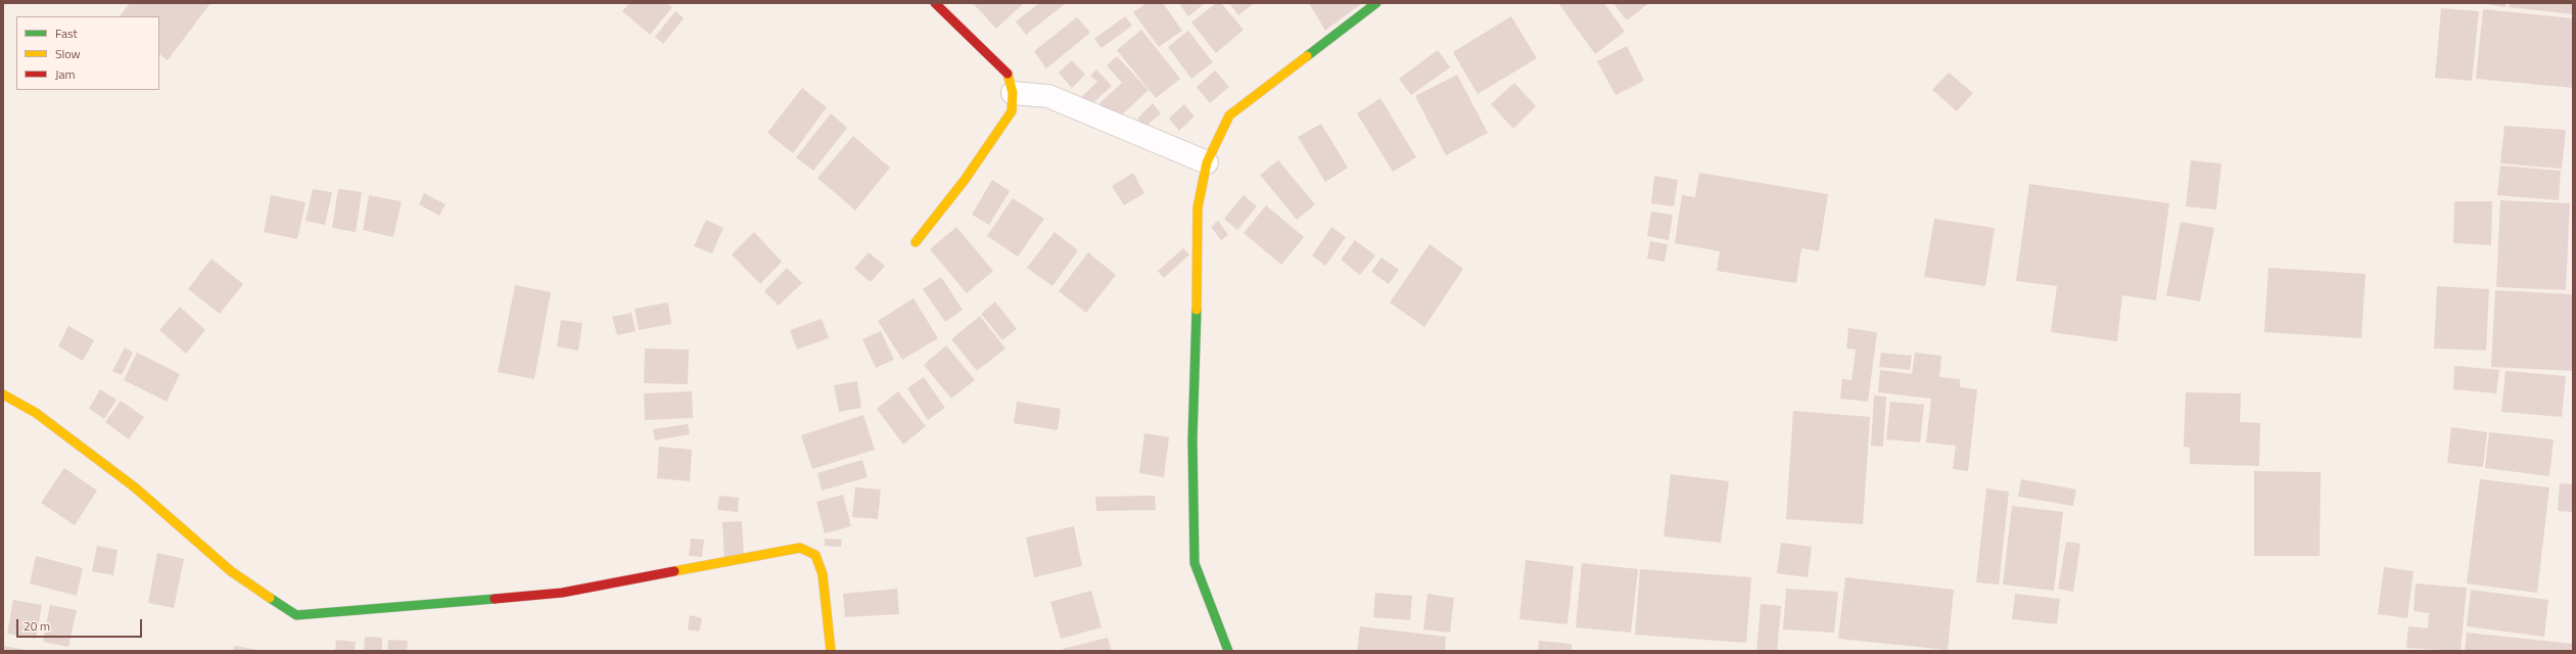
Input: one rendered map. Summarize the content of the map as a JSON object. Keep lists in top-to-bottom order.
{
  "legend": ["Fast", "Slow", "Jam"],
  "scale_bar": "20 m"
}
